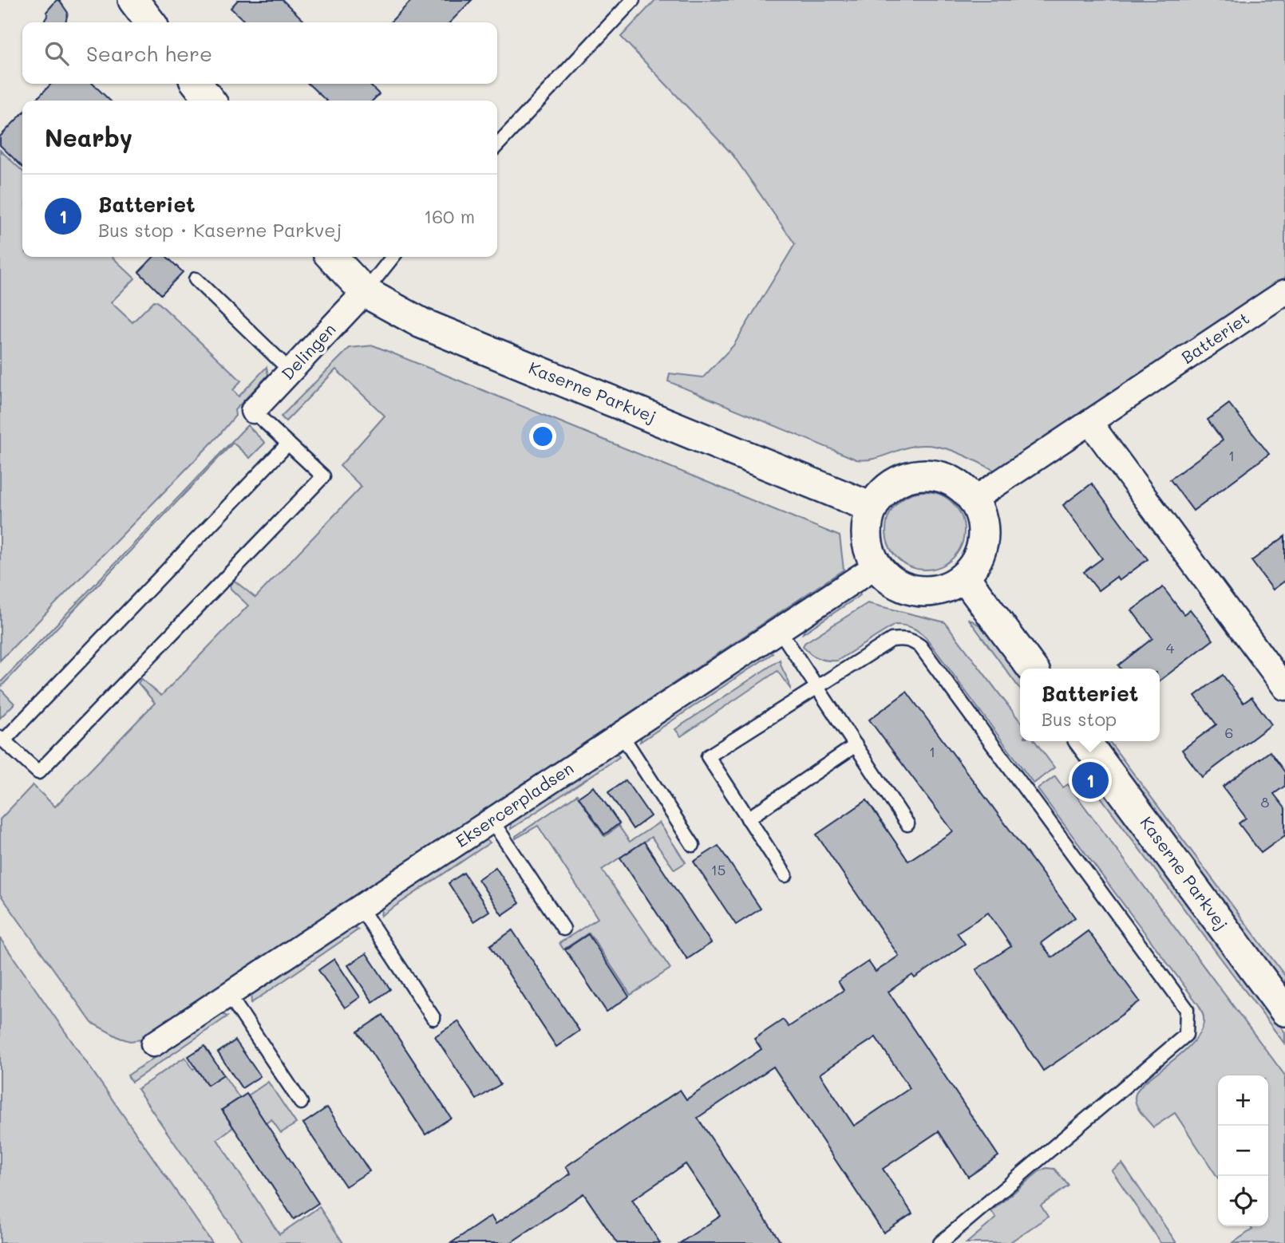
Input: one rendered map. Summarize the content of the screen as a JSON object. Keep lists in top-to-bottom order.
{
  "streets": {
    "street": [
      "Batteriet",
      "Delingen",
      "Kaserne Parkvej",
      "Eksercerpladsen"
    ]
  },
  "crossings": [
    ["Batteriet", "Kaserne Parkvej"],
    ["Batteriet", "Eksercerpladsen"],
    ["Delingen", "Kaserne Parkvej"],
    ["Kaserne Parkvej", "Eksercerpladsen"]
  ],
  "house_numbers": [
    "1",
    "4",
    "6",
    "1",
    "8",
    "15"
  ],
  "page": {
    "search": "Search here",
    "heading": "Nearby",
    "list": [
      {
        "mark": "1",
        "name": "Batteriet",
        "note": "Bus stop · Kaserne Parkvej",
        "value": "160 m"
      }
    ],
    "popup": ["Batteriet", "Bus stop"],
    "pins": "1",
    "map_buttons": ["+", "−"]
  }
}
